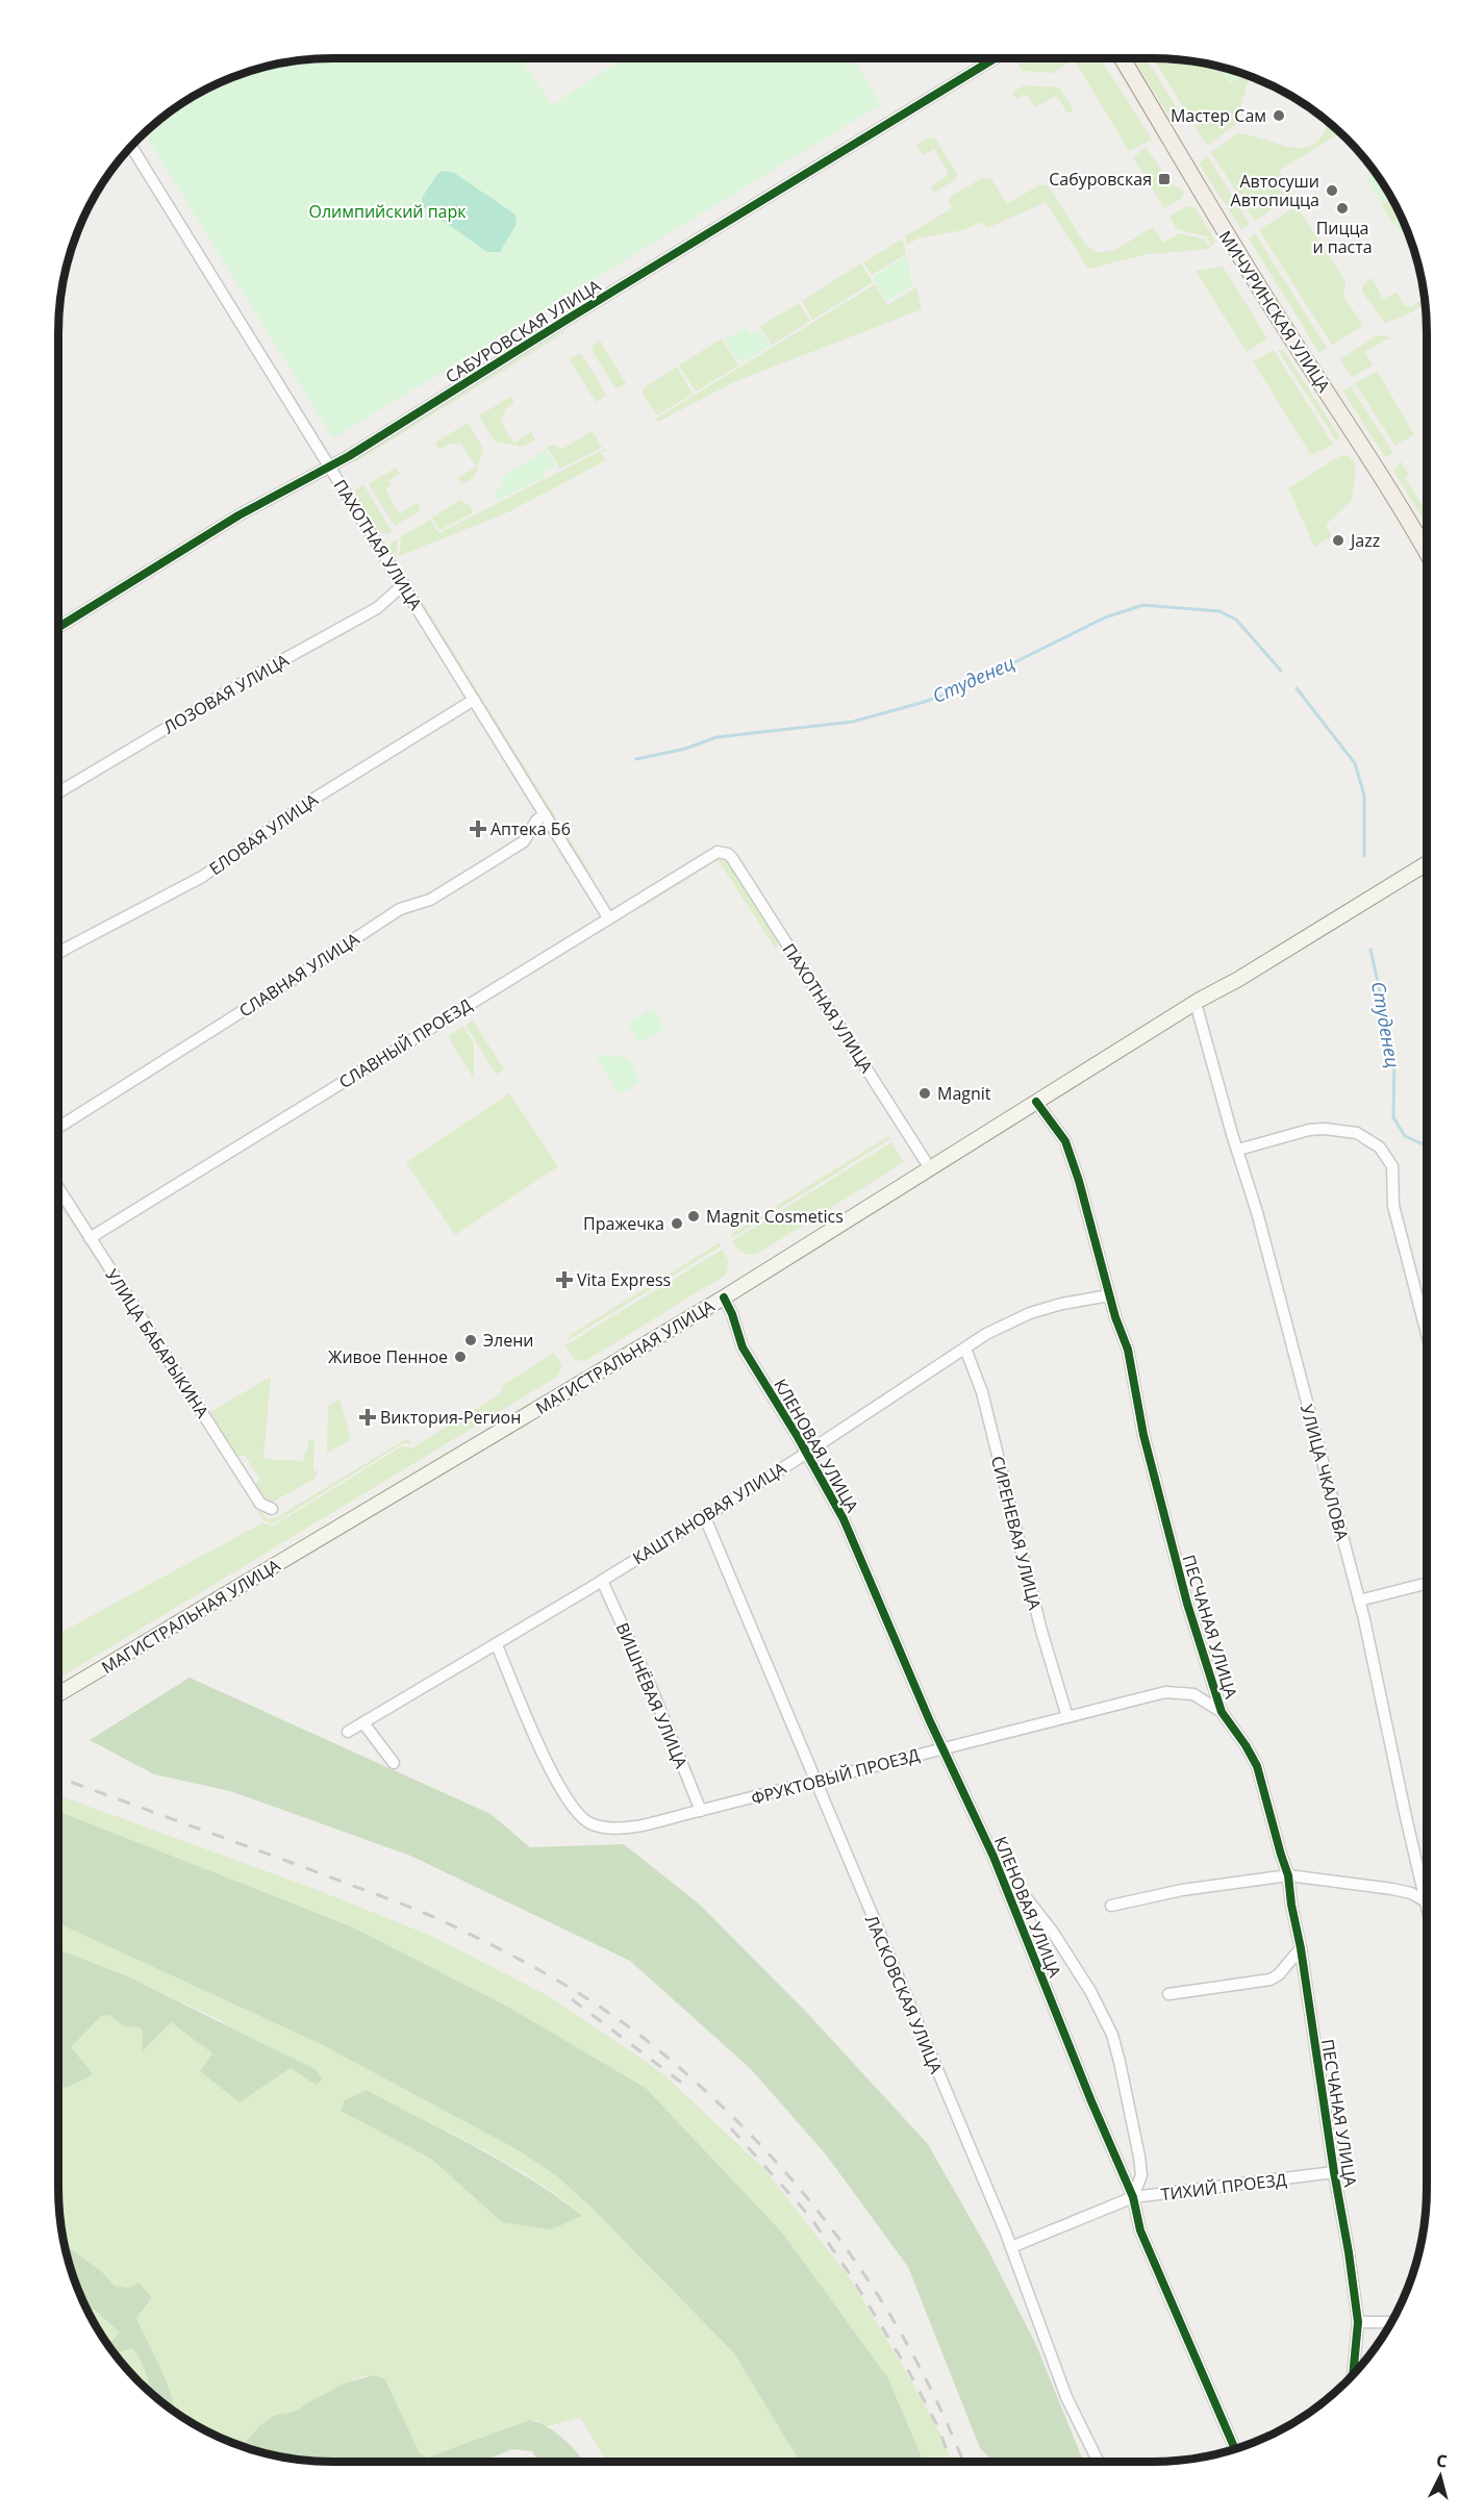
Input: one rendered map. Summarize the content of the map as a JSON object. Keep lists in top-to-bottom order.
{
  "streets": {
    "main road": ["МИЧУРИНСКАЯ УЛИЦА", "МАГИСТРАЛЬНАЯ УЛИЦА"],
    "street": [
      "САБУРОВСКАЯ УЛИЦА",
      "ПАХОТНАЯ УЛИЦА",
      "ЛОЗОВАЯ УЛИЦА",
      "ЕЛОВАЯ УЛИЦА",
      "СЛАВНАЯ УЛИЦА",
      "СЛАВНЫЙ ПРОЕЗД",
      "УЛИЦА БАБАРЫКИНА",
      "КЛЕНОВАЯ УЛИЦА",
      "УЛИЦА ЧКАЛОВА",
      "КАШТАНОВАЯ УЛИЦА",
      "СИРЕНЕВАЯ УЛИЦА",
      "ПЕСЧАНАЯ УЛИЦА",
      "ВИШНЁВАЯ УЛИЦА",
      "ФРУКТОВЫЙ ПРОЕЗД",
      "ЛАСКОВСКАЯ УЛИЦА",
      "ТИХИЙ ПРОЕЗД"
    ]
  },
  "crossings": [
    ["САБУРОВСКАЯ УЛИЦА", "ПАХОТНАЯ УЛИЦА"],
    ["ПАХОТНАЯ УЛИЦА", "ЛОЗОВАЯ УЛИЦА"],
    ["ПАХОТНАЯ УЛИЦА", "ЕЛОВАЯ УЛИЦА"],
    ["ПАХОТНАЯ УЛИЦА", "СЛАВНАЯ УЛИЦА"],
    ["ПАХОТНАЯ УЛИЦА", "СЛАВНЫЙ ПРОЕЗД"],
    ["ПАХОТНАЯ УЛИЦА", "МАГИСТРАЛЬНАЯ УЛИЦА"],
    ["СЛАВНЫЙ ПРОЕЗД", "УЛИЦА БАБАРЫКИНА"],
    ["МАГИСТРАЛЬНАЯ УЛИЦА", "КЛЕНОВАЯ УЛИЦА"],
    ["МАГИСТРАЛЬНАЯ УЛИЦА", "УЛИЦА ЧКАЛОВА"],
    ["МАГИСТРАЛЬНАЯ УЛИЦА", "ПЕСЧАНАЯ УЛИЦА"],
    ["КЛЕНОВАЯ УЛИЦА", "КАШТАНОВАЯ УЛИЦА"],
    ["КЛЕНОВАЯ УЛИЦА", "ФРУКТОВЫЙ ПРОЕЗД"],
    ["КЛЕНОВАЯ УЛИЦА", "ТИХИЙ ПРОЕЗД"],
    ["КАШТАНОВАЯ УЛИЦА", "СИРЕНЕВАЯ УЛИЦА"],
    ["КАШТАНОВАЯ УЛИЦА", "ПЕСЧАНАЯ УЛИЦА"],
    ["КАШТАНОВАЯ УЛИЦА", "ВИШНЁВАЯ УЛИЦА"],
    ["КАШТАНОВАЯ УЛИЦА", "ФРУКТОВЫЙ ПРОЕЗД"],
    ["КАШТАНОВАЯ УЛИЦА", "ЛАСКОВСКАЯ УЛИЦА"],
    ["СИРЕНЕВАЯ УЛИЦА", "ФРУКТОВЫЙ ПРОЕЗД"],
    ["ПЕСЧАНАЯ УЛИЦА", "ФРУКТОВЫЙ ПРОЕЗД"],
    ["ПЕСЧАНАЯ УЛИЦА", "ТИХИЙ ПРОЕЗД"],
    ["ВИШНЁВАЯ УЛИЦА", "ФРУКТОВЫЙ ПРОЕЗД"],
    ["ФРУКТОВЫЙ ПРОЕЗД", "ЛАСКОВСКАЯ УЛИЦА"],
    ["ЛАСКОВСКАЯ УЛИЦА", "ТИХИЙ ПРОЕЗД"]
  ],
  "water": ["Студенец"],
  "parks": ["Олимпийский парк"],
  "places": {
    "other": [
      "Мастер Сам",
      "Автосуши Автопицца",
      "Пицца и паста",
      "Jazz",
      "Magnit",
      "Magnit Cosmetics",
      "Пражечка",
      "Элени",
      "Живое Пенное"
    ],
    "transit": ["Сабуровская"],
    "health": ["Аптека Б6", "Vita Express", "Виктория-Регион"]
  },
  "north": "top"
}
